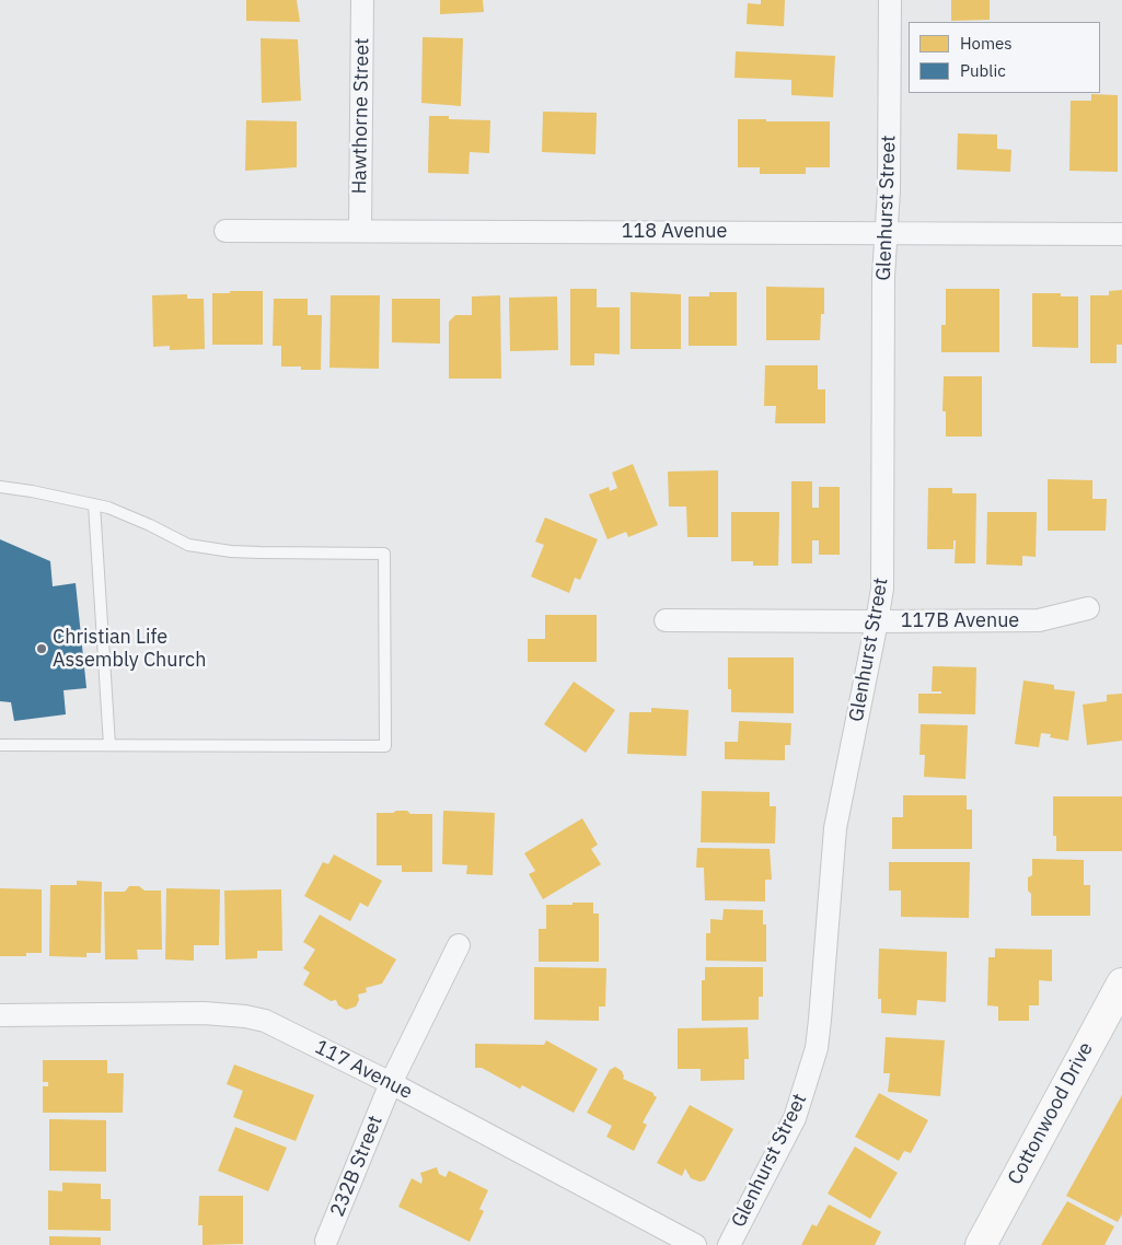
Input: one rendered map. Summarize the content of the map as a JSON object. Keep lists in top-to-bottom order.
{
  "streets": {
    "street": [
      "Hawthorne Street",
      "Glenhurst Street",
      "118 Avenue",
      "117B Avenue",
      "117 Avenue",
      "Cottonwood Drive",
      "232B Street"
    ]
  },
  "crossings": [
    ["Hawthorne Street", "118 Avenue"],
    ["Glenhurst Street", "118 Avenue"],
    ["Glenhurst Street", "117B Avenue"],
    ["117 Avenue", "232B Street"]
  ],
  "places": ["Christian Life Assembly Church"],
  "legend": ["Homes", "Public"]
}
